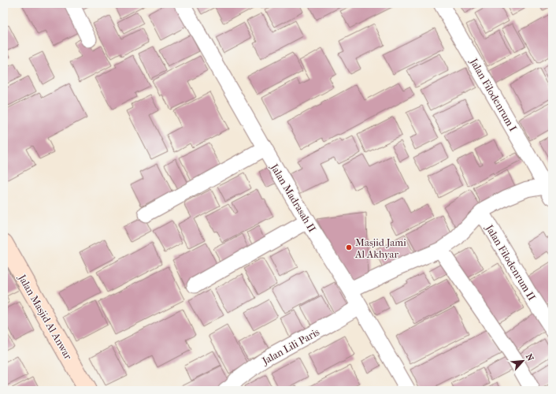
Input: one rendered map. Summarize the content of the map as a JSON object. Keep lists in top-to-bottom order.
{
  "streets": {
    "street": [
      "Jalan Filodenrum I",
      "Jalan Madrasah II",
      "Jalan Filodenrum II",
      "Jalan Masjid Al Anwar",
      "Jalan Lili Paris"
    ]
  },
  "crossings": [
    ["Jalan Madrasah II", "Jalan Lili Paris"]
  ],
  "places": ["Masjid Jami Al Akhyar"],
  "north": "top right"
}
